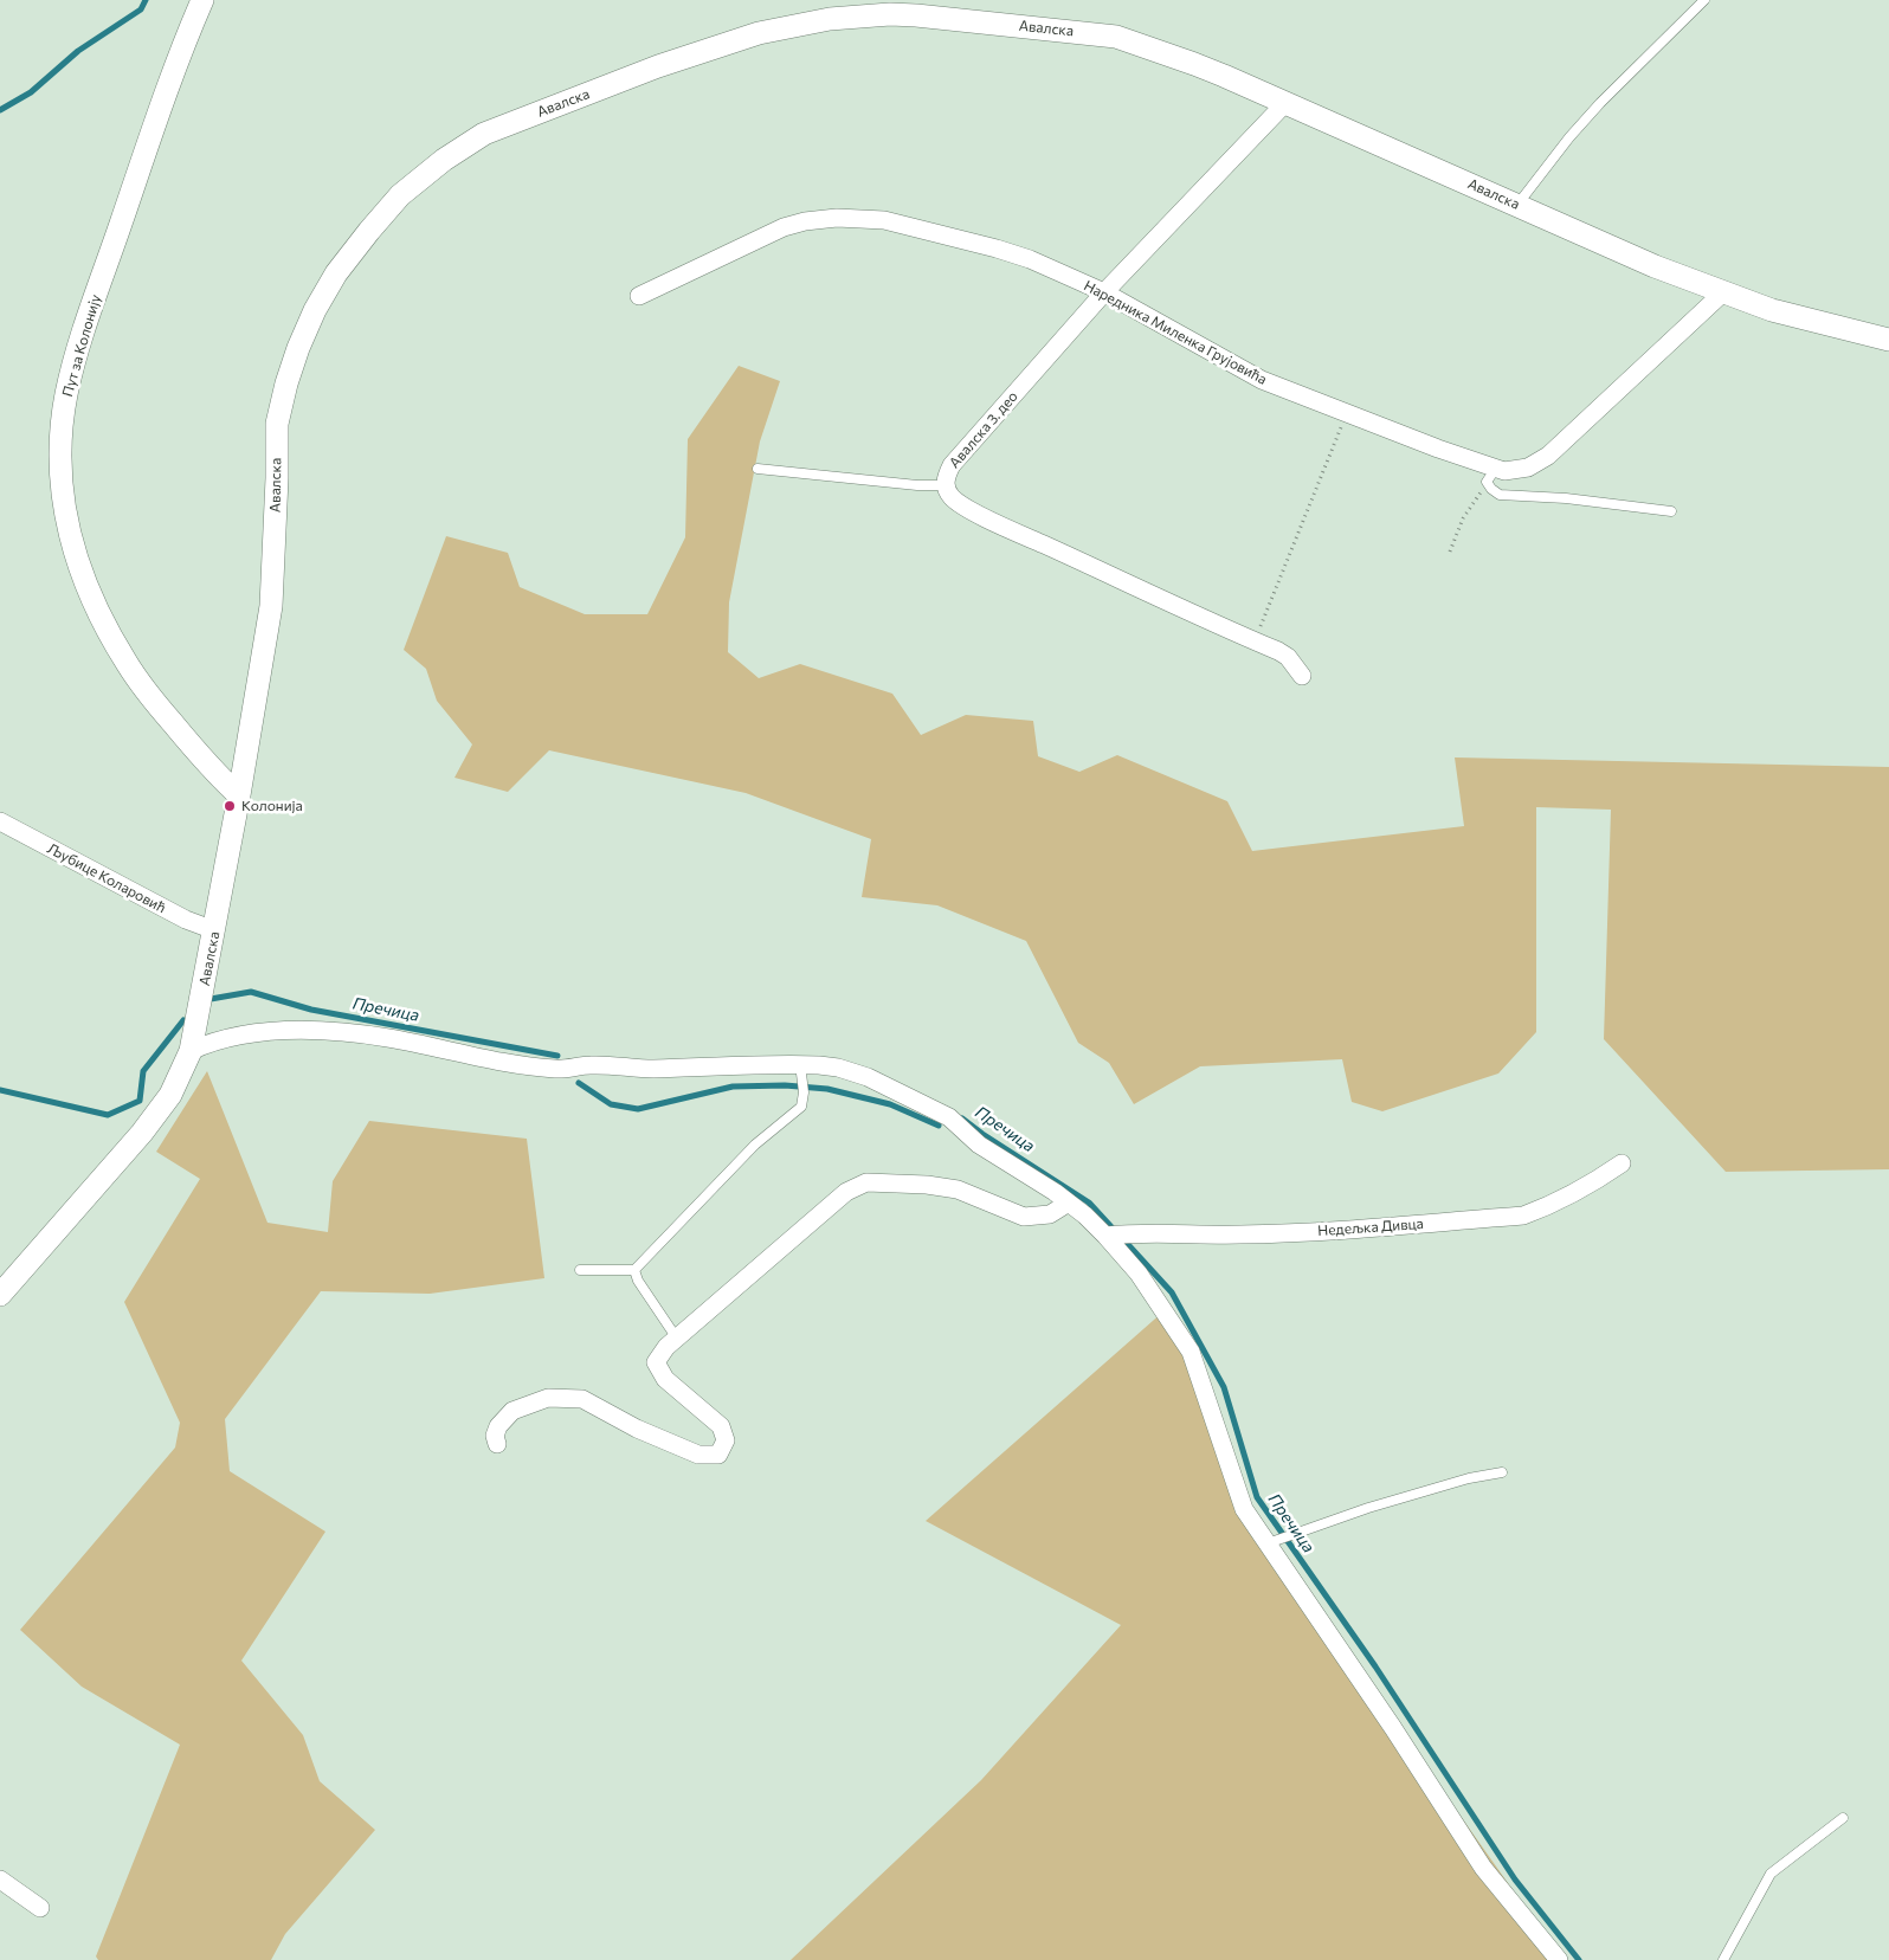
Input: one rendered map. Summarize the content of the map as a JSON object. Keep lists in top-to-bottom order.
{
  "streets": {
    "street": [
      "Авалска",
      "Наредника Миленка Грујовића",
      "Пут за Колонију",
      "Авалска 3. део",
      "Љубице Коларовић",
      "Недељка Дивца"
    ]
  },
  "crossings": [
    ["Авалска", "Наредника Миленка Грујовића"],
    ["Авалска", "Пут за Колонију"],
    ["Авалска", "Авалска 3. део"],
    ["Авалска", "Љубице Коларовић"],
    ["Наредника Миленка Грујовића", "Авалска 3. део"]
  ],
  "water": ["Пречица"],
  "places": ["Колонија"]
}
